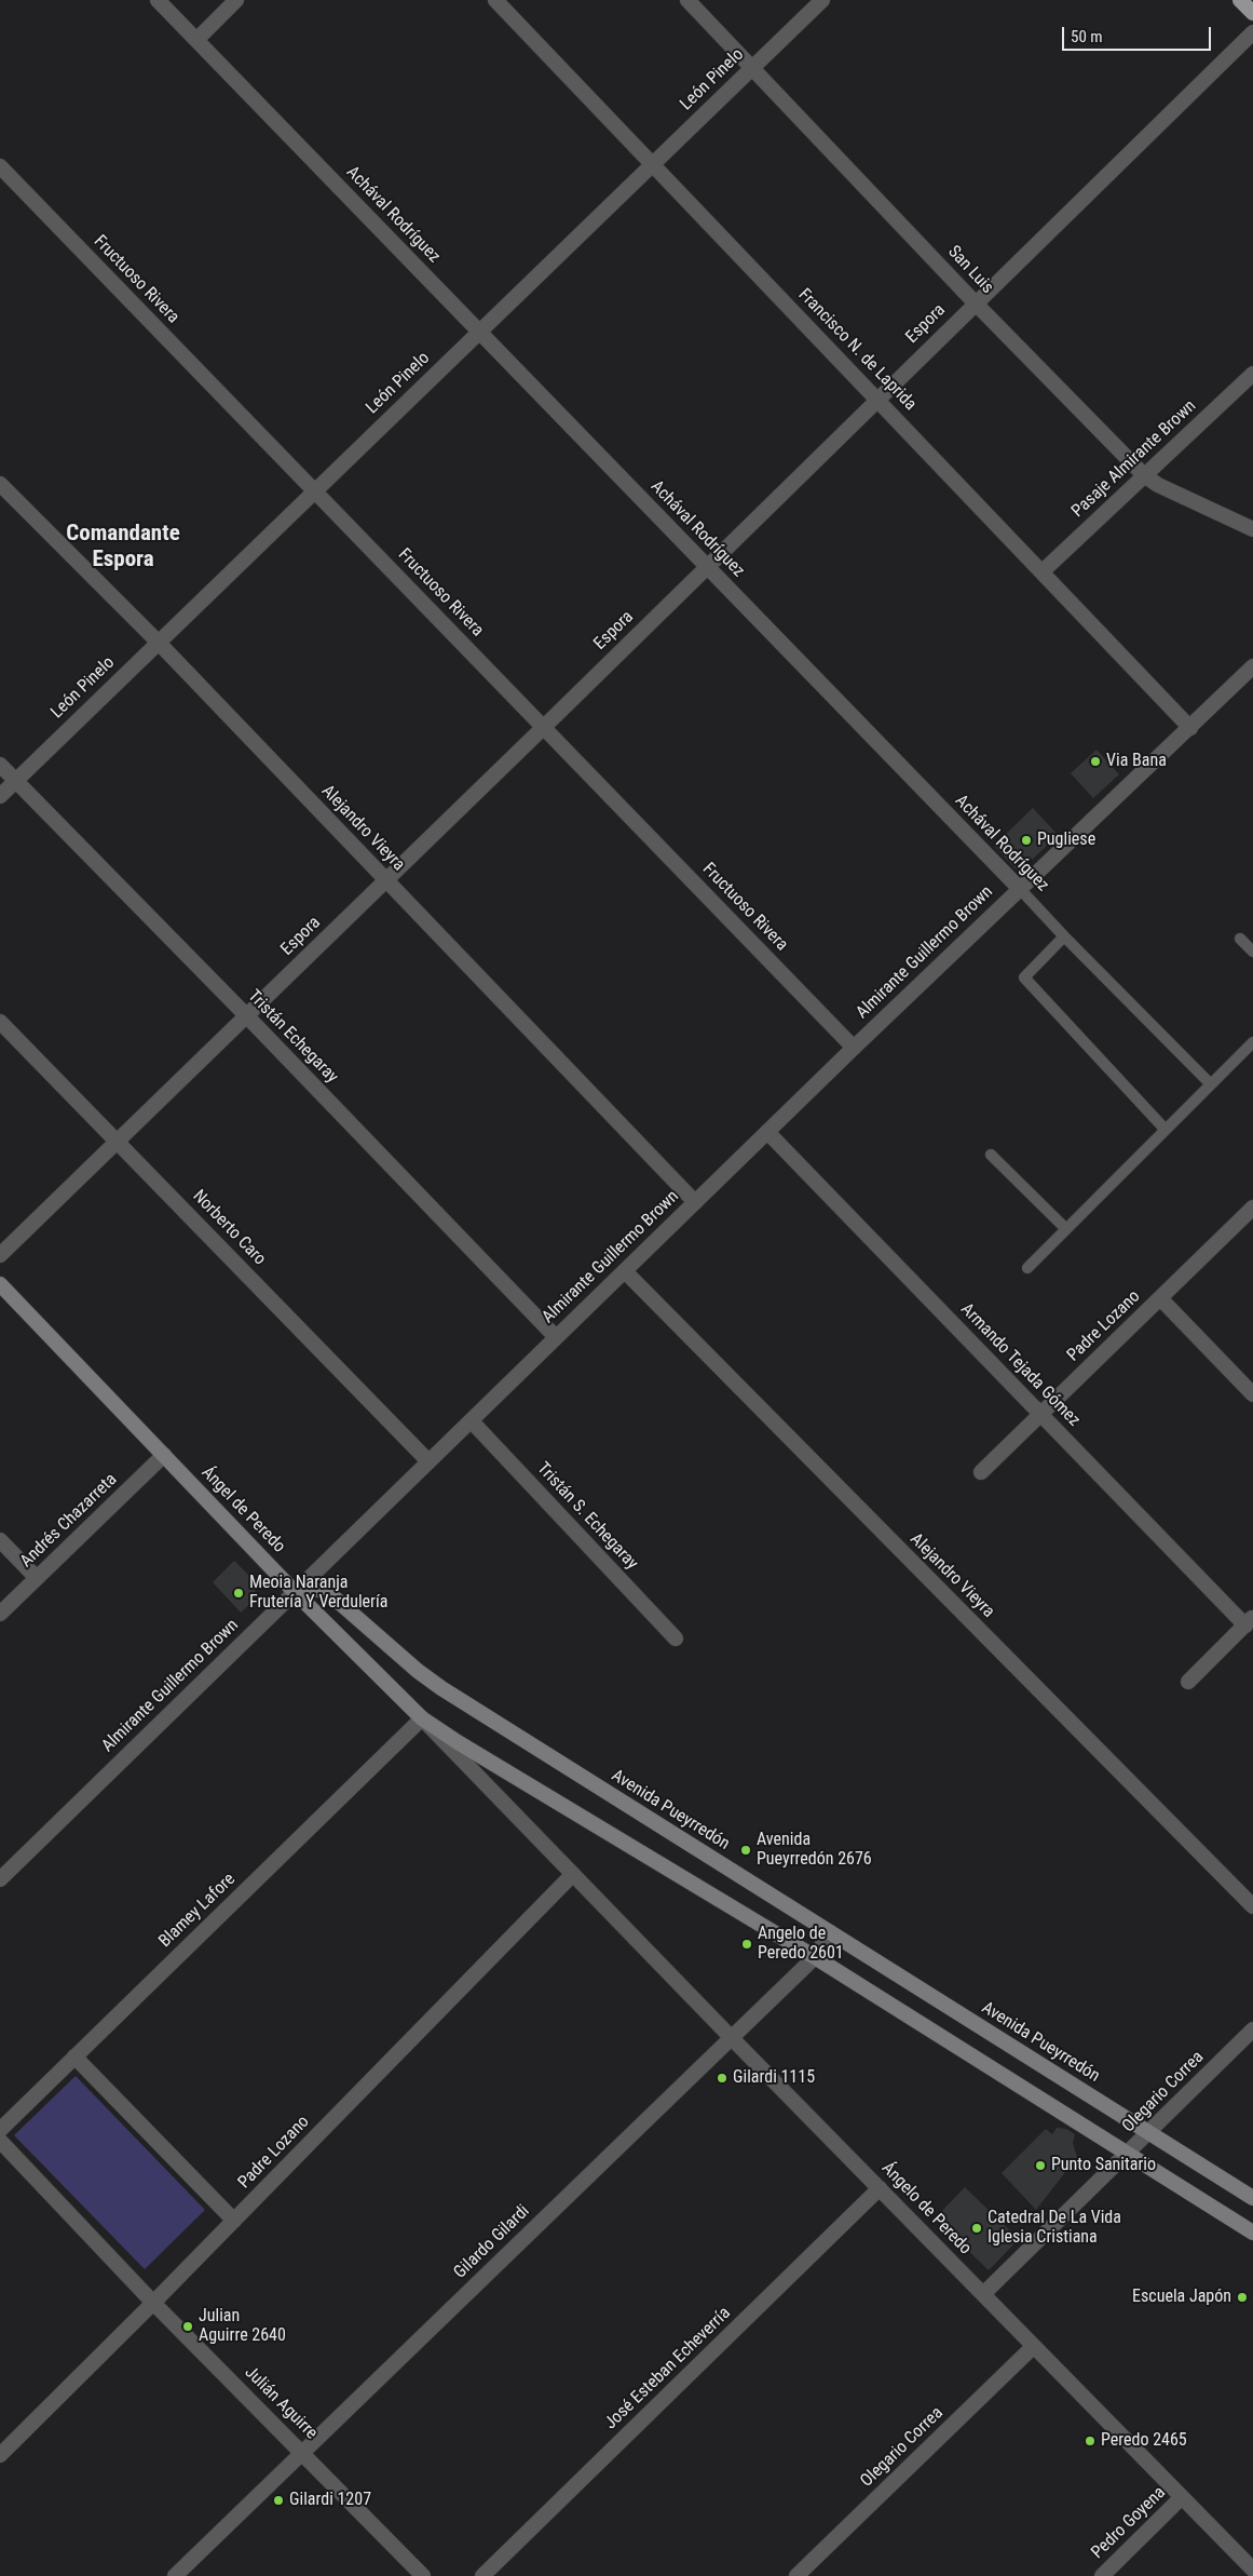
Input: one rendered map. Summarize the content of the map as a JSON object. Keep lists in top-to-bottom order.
{
  "streets": {
    "main road": ["Ángel de Peredo", "Avenida Pueyrredón"],
    "street": [
      "León Pinelo",
      "Achával Rodríguez",
      "San Luis",
      "Fructuoso Rivera",
      "Espora",
      "Francisco N. de Laprida",
      "Pasaje Almirante Brown",
      "Alejandro Vieyra",
      "Almirante Guillermo Brown",
      "Tristán Echegaray",
      "Norberto Caro",
      "Padre Lozano",
      "Armando Tejada Gómez",
      "Tristán S. Echegaray",
      "Andrés Chazarreta",
      "Blamey Lafore",
      "Olegario Correa",
      "Ángelo de Peredo",
      "Gilardo Gilardi",
      "José Esteban Echeverría",
      "Julián Aguirre",
      "Pedro Goyena"
    ]
  },
  "crossings": [
    ["León Pinelo", "Achával Rodríguez"],
    ["León Pinelo", "San Luis"],
    ["León Pinelo", "Fructuoso Rivera"],
    ["León Pinelo", "Francisco N. de Laprida"],
    ["León Pinelo", "Alejandro Vieyra"],
    ["León Pinelo", "Tristán Echegaray"],
    ["Achával Rodríguez", "Espora"],
    ["Achával Rodríguez", "Almirante Guillermo Brown"],
    ["San Luis", "Espora"],
    ["San Luis", "Pasaje Almirante Brown"],
    ["Fructuoso Rivera", "Espora"],
    ["Fructuoso Rivera", "Almirante Guillermo Brown"],
    ["Espora", "Francisco N. de Laprida"],
    ["Espora", "Alejandro Vieyra"],
    ["Espora", "Tristán Echegaray"],
    ["Espora", "Norberto Caro"],
    ["Francisco N. de Laprida", "Pasaje Almirante Brown"],
    ["Francisco N. de Laprida", "Almirante Guillermo Brown"],
    ["Alejandro Vieyra", "Almirante Guillermo Brown"],
    ["Almirante Guillermo Brown", "Tristán Echegaray"],
    ["Almirante Guillermo Brown", "Norberto Caro"],
    ["Almirante Guillermo Brown", "Armando Tejada Gómez"],
    ["Almirante Guillermo Brown", "Ángel de Peredo"],
    ["Almirante Guillermo Brown", "Tristán S. Echegaray"],
    ["Almirante Guillermo Brown", "Avenida Pueyrredón"],
    ["Padre Lozano", "Armando Tejada Gómez"],
    ["Padre Lozano", "Ángel de Peredo"],
    ["Padre Lozano", "Ángelo de Peredo"],
    ["Padre Lozano", "Julián Aguirre"],
    ["Ángel de Peredo", "Andrés Chazarreta"],
    ["Ángel de Peredo", "Avenida Pueyrredón"],
    ["Ángel de Peredo", "Blamey Lafore"],
    ["Ángel de Peredo", "Ángelo de Peredo"],
    ["Avenida Pueyrredón", "Olegario Correa"],
    ["Avenida Pueyrredón", "Gilardo Gilardi"],
    ["Olegario Correa", "Ángelo de Peredo"],
    ["Ángelo de Peredo", "Gilardo Gilardi"],
    ["Ángelo de Peredo", "José Esteban Echeverría"],
    ["Ángelo de Peredo", "Pedro Goyena"],
    ["Gilardo Gilardi", "Julián Aguirre"]
  ],
  "districts": ["Comandante Espora"],
  "places": [
    "Via Bana",
    "Pugliese",
    "Meoia Naranja Frutería Y Verdulería",
    "Avenida Pueyrredón 2676",
    "Angelo de Peredo 2601",
    "Gilardi 1115",
    "Punto Sanitario",
    "Catedral De La Vida Iglesia Cristiana",
    "Escuela Japón",
    "Julian Aguirre 2640",
    "Peredo 2465",
    "Gilardi 1207"
  ],
  "scale_bar": "50 m"
}
